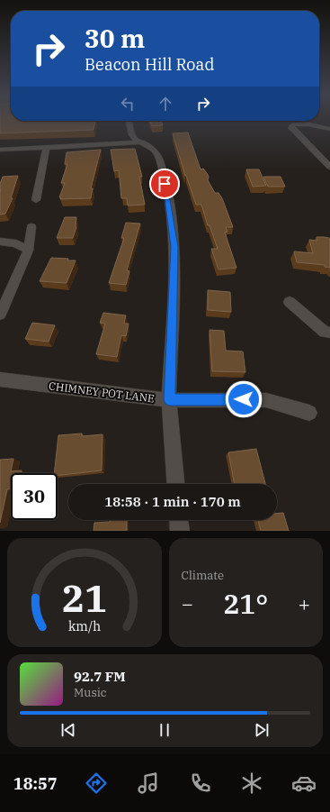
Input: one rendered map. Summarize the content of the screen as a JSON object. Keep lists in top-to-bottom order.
{
  "streets": {
    "street": ["CHIMNEY POT LANE"]
  },
  "page": {
    "turn": ["30 m", "Beacon Hill Road"],
    "limit": "30",
    "trip": "18:58 · 1 min · 170 m",
    "tile": "Climate",
    "heat": ["−", "21°", "+"],
    "song": ["92.7 FM", "Music"],
    "tabs": "18:57",
    "gauge": ["21", "km/h"]
  }
}
